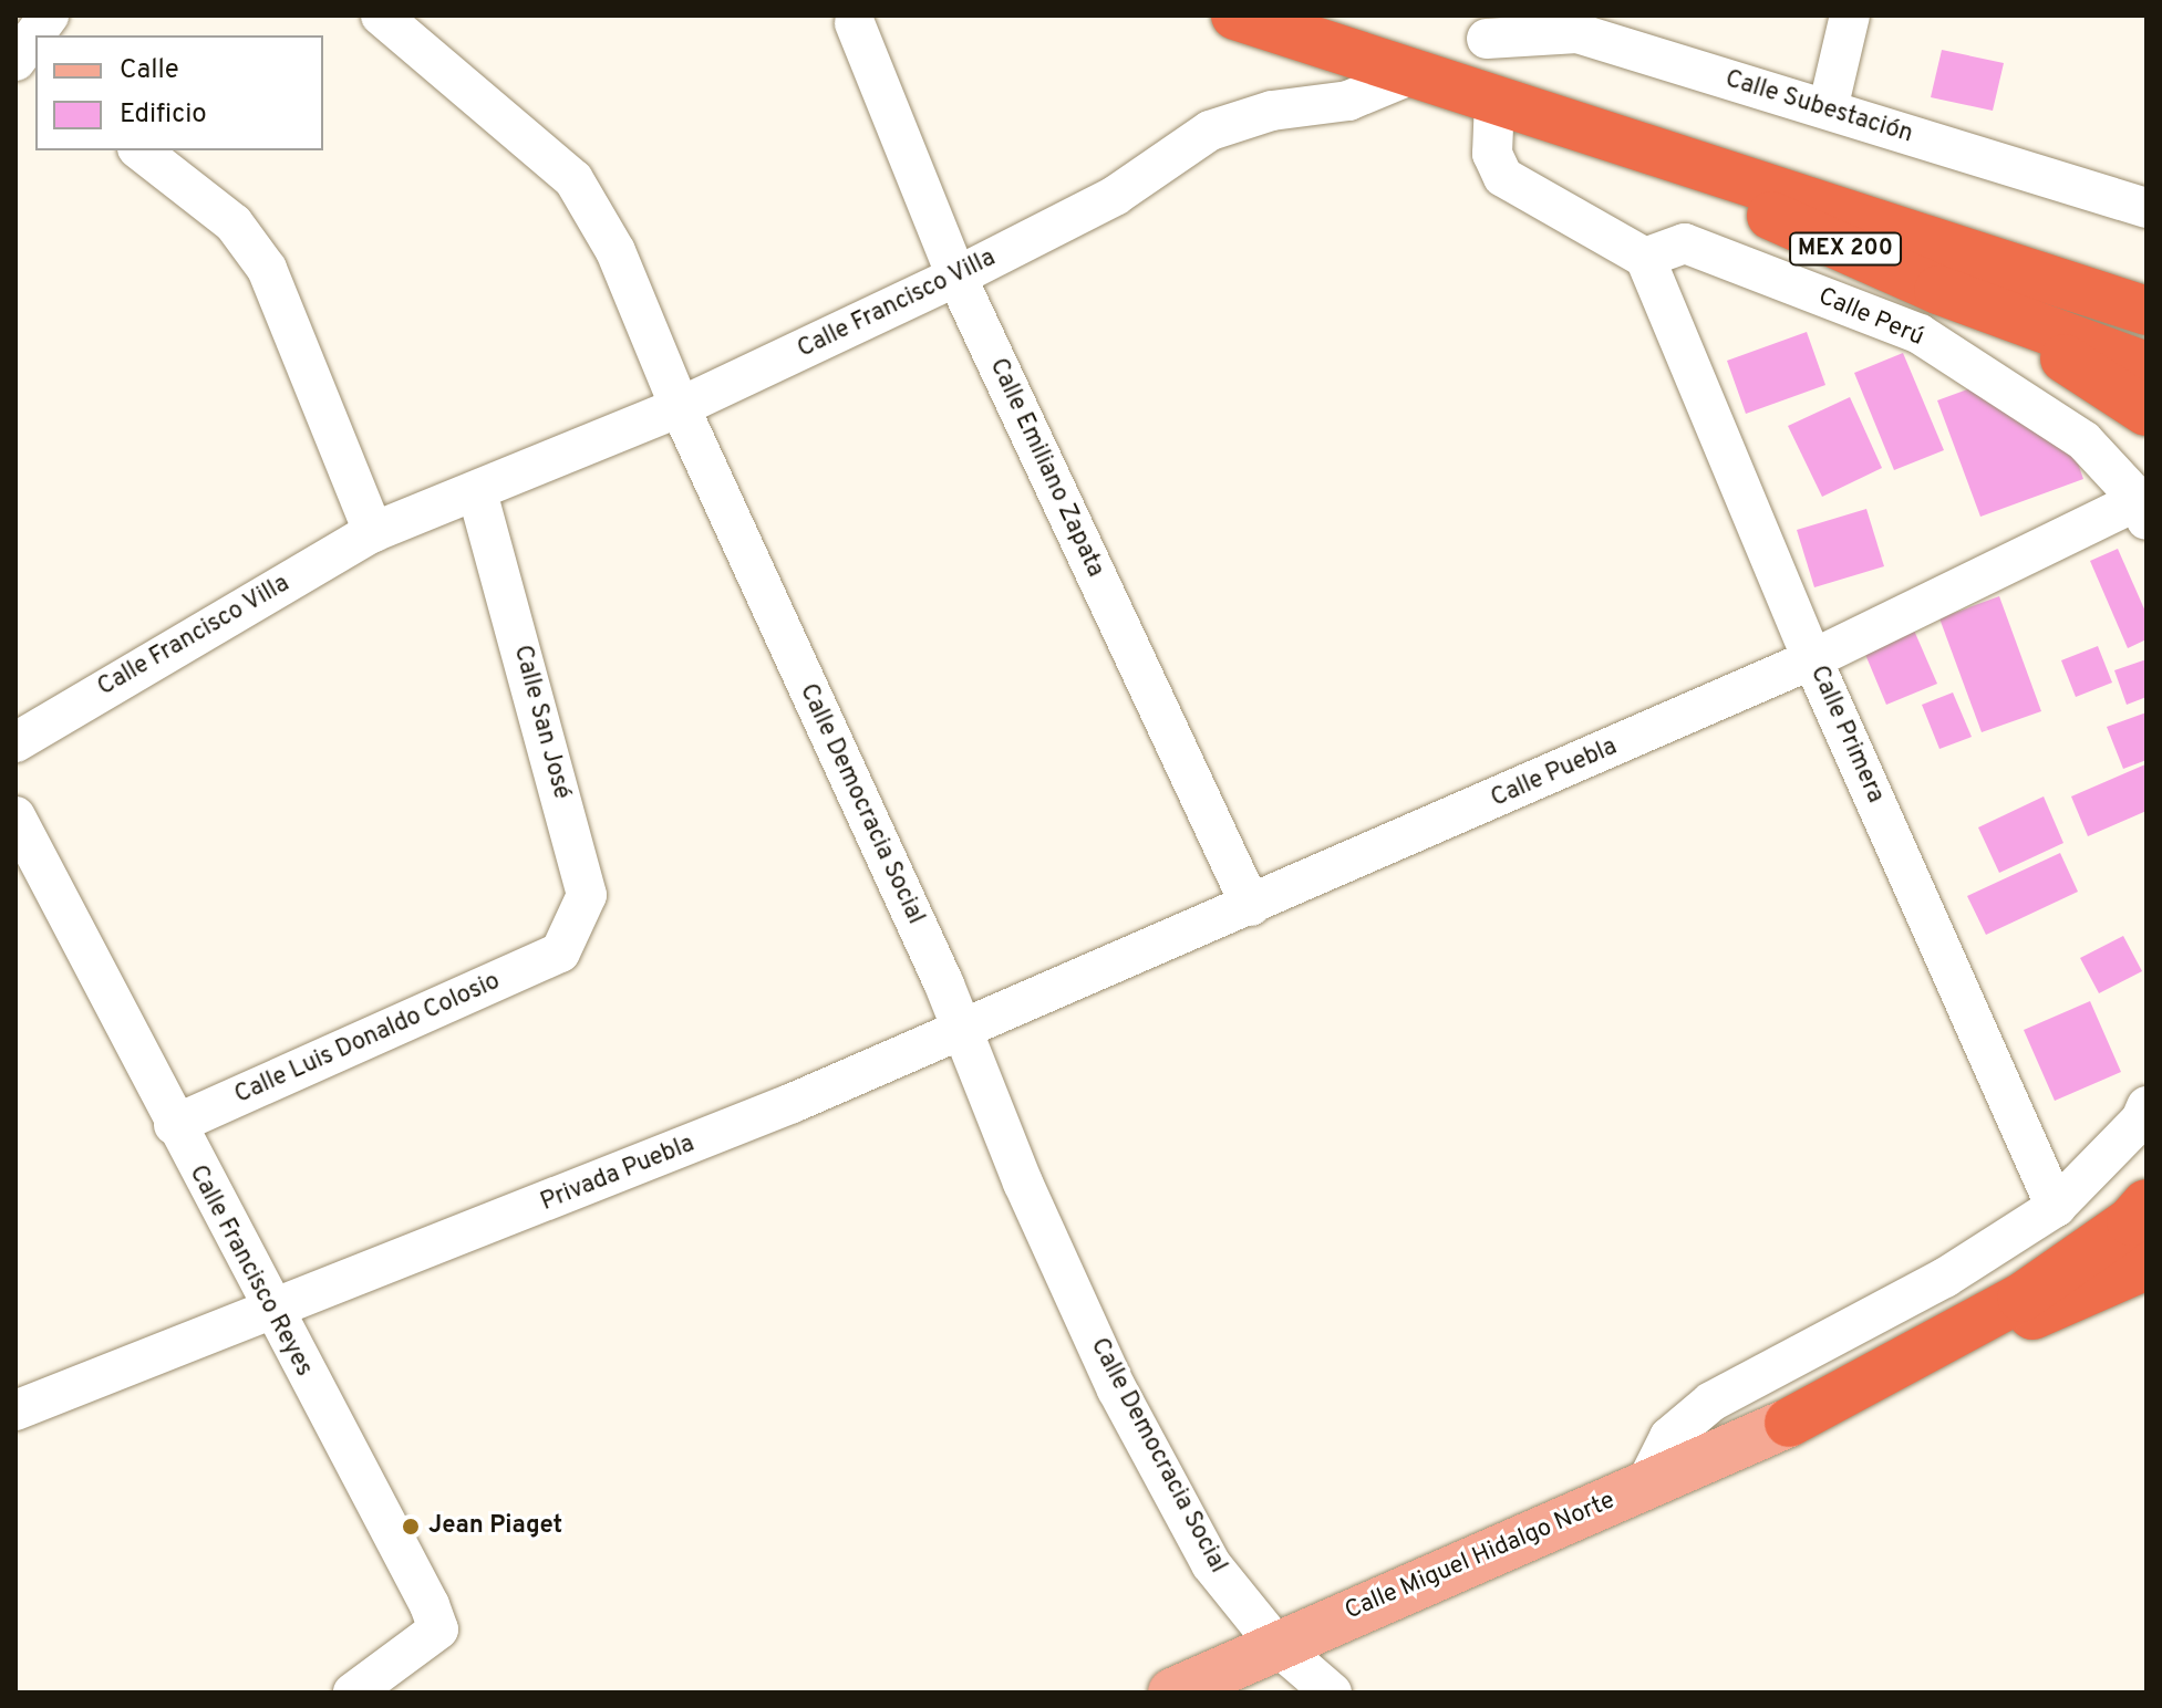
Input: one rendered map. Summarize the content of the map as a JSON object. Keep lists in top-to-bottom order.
{
  "streets": {
    "highway": ["MEX 200"],
    "main road": ["Calle Miguel Hidalgo Norte"],
    "street": [
      "Calle Subestación",
      "Calle Francisco Villa",
      "Calle Perú",
      "Calle Emiliano Zapata",
      "Calle San José",
      "Calle Primera",
      "Calle Puebla",
      "Calle Democracia Social",
      "Calle Luis Donaldo Colosio",
      "Privada Puebla",
      "Calle Francisco Reyes"
    ]
  },
  "crossings": [
    ["MEX 200", "Calle Francisco Villa"],
    ["Calle Francisco Villa", "Calle Emiliano Zapata"],
    ["Calle Francisco Villa", "Calle San José"],
    ["Calle Francisco Villa", "Calle Democracia Social"],
    ["Calle Perú", "Calle Primera"],
    ["Calle Perú", "Calle Puebla"],
    ["Calle Emiliano Zapata", "Calle Puebla"],
    ["Calle San José", "Calle Luis Donaldo Colosio"],
    ["Calle Primera", "Calle Puebla"],
    ["Calle Puebla", "Calle Democracia Social"],
    ["Calle Puebla", "Privada Puebla"],
    ["Calle Democracia Social", "Privada Puebla"],
    ["Calle Democracia Social", "Calle Miguel Hidalgo Norte"],
    ["Calle Luis Donaldo Colosio", "Calle Francisco Reyes"],
    ["Privada Puebla", "Calle Francisco Reyes"]
  ],
  "places": ["Jean Piaget"],
  "legend": ["Calle", "Edificio"]
}
